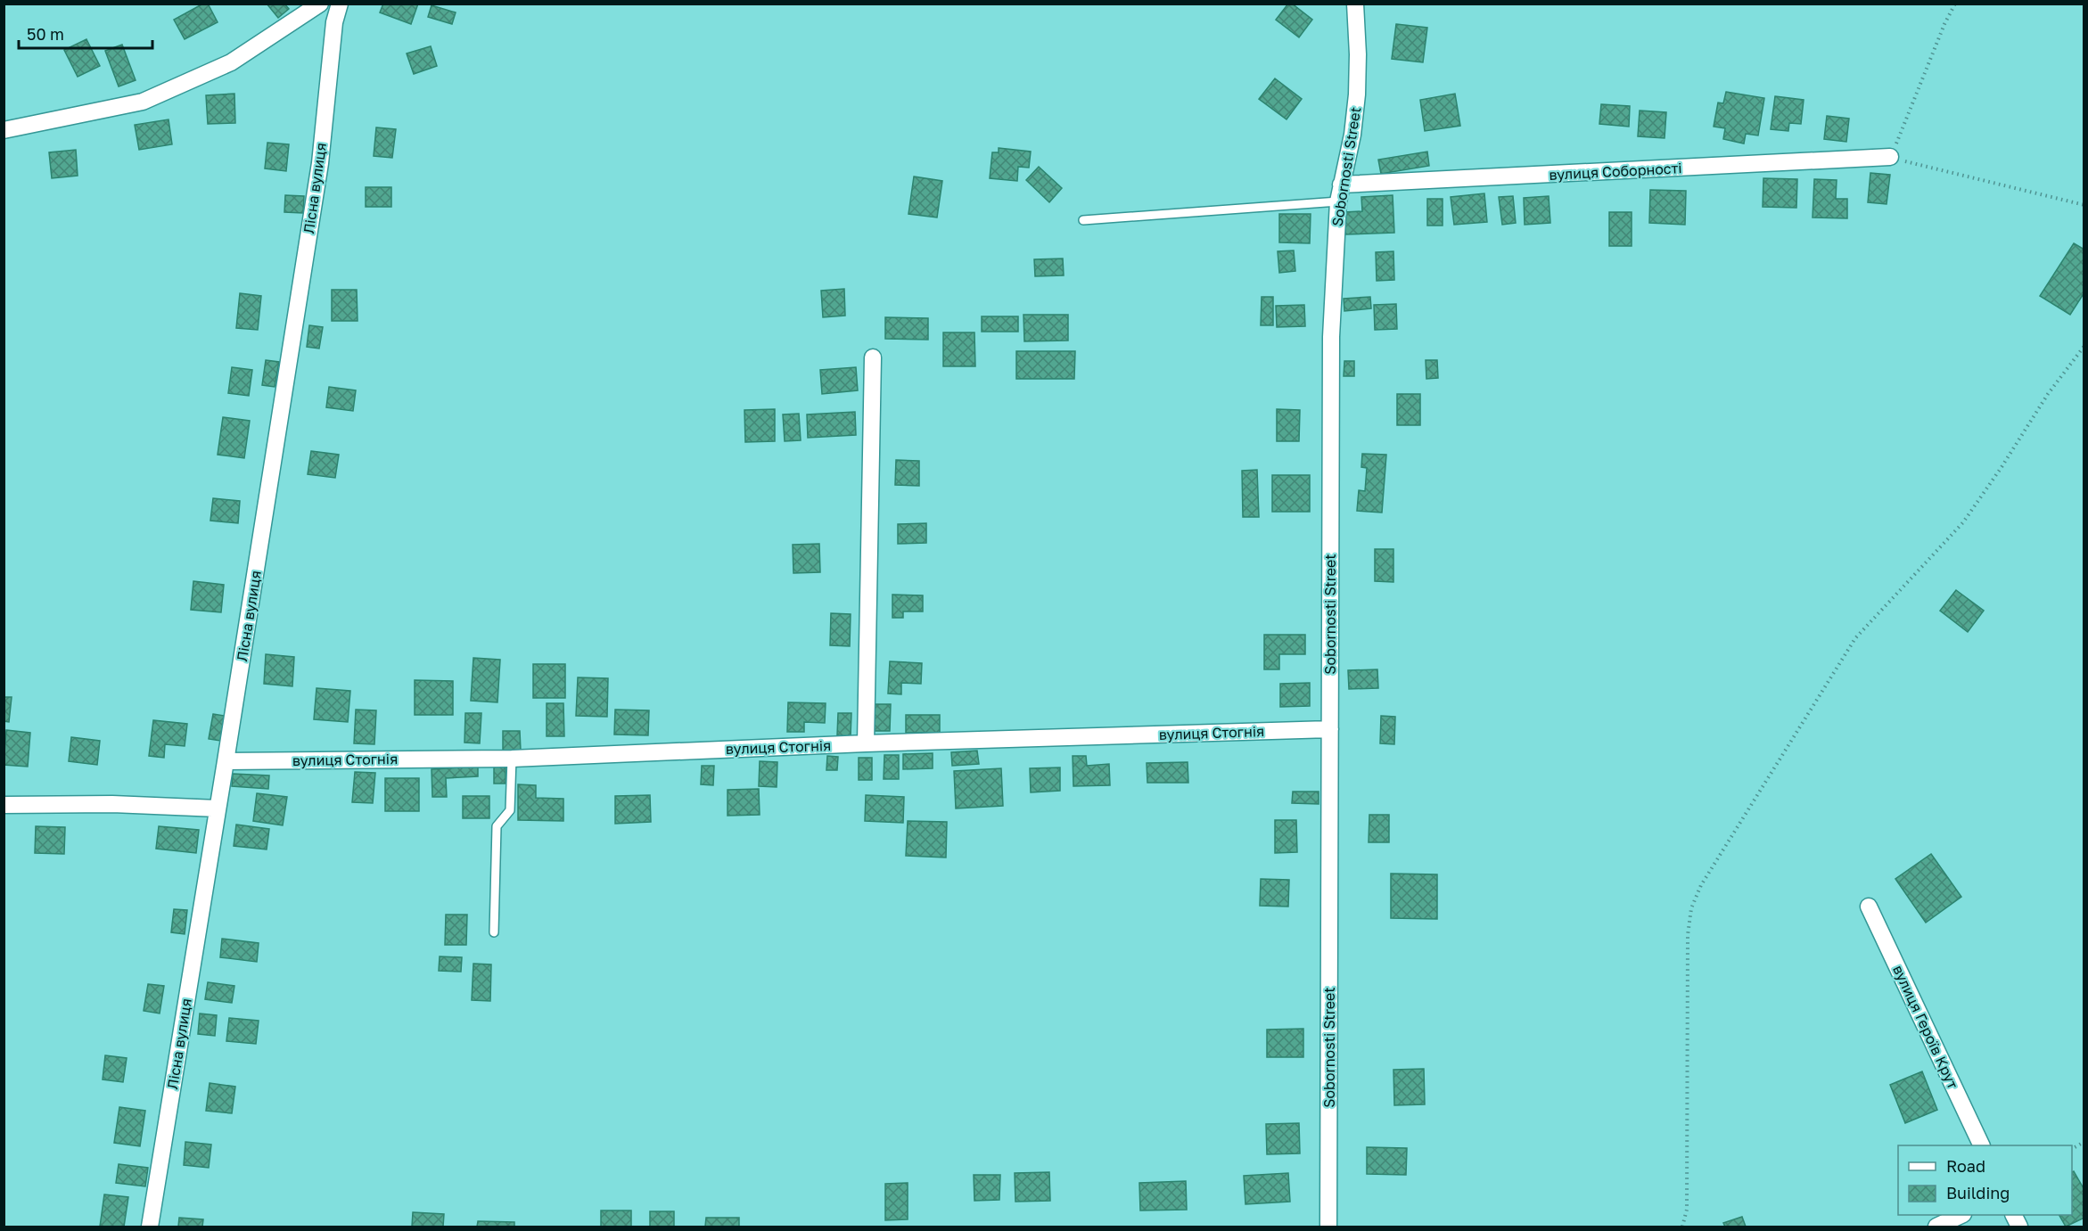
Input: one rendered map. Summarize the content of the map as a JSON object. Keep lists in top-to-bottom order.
{
  "streets": {
    "street": [
      "Sobornosti Street",
      "вулиця Соборності",
      "Лісна вулиця",
      "вулиця Стогнія",
      "вулиця Героїв Крут"
    ]
  },
  "crossings": [
    ["Sobornosti Street", "вулиця Соборності"],
    ["Sobornosti Street", "вулиця Стогнія"],
    ["Лісна вулиця", "вулиця Стогнія"]
  ],
  "legend": ["Road", "Building"],
  "scale_bar": "50 m"
}
